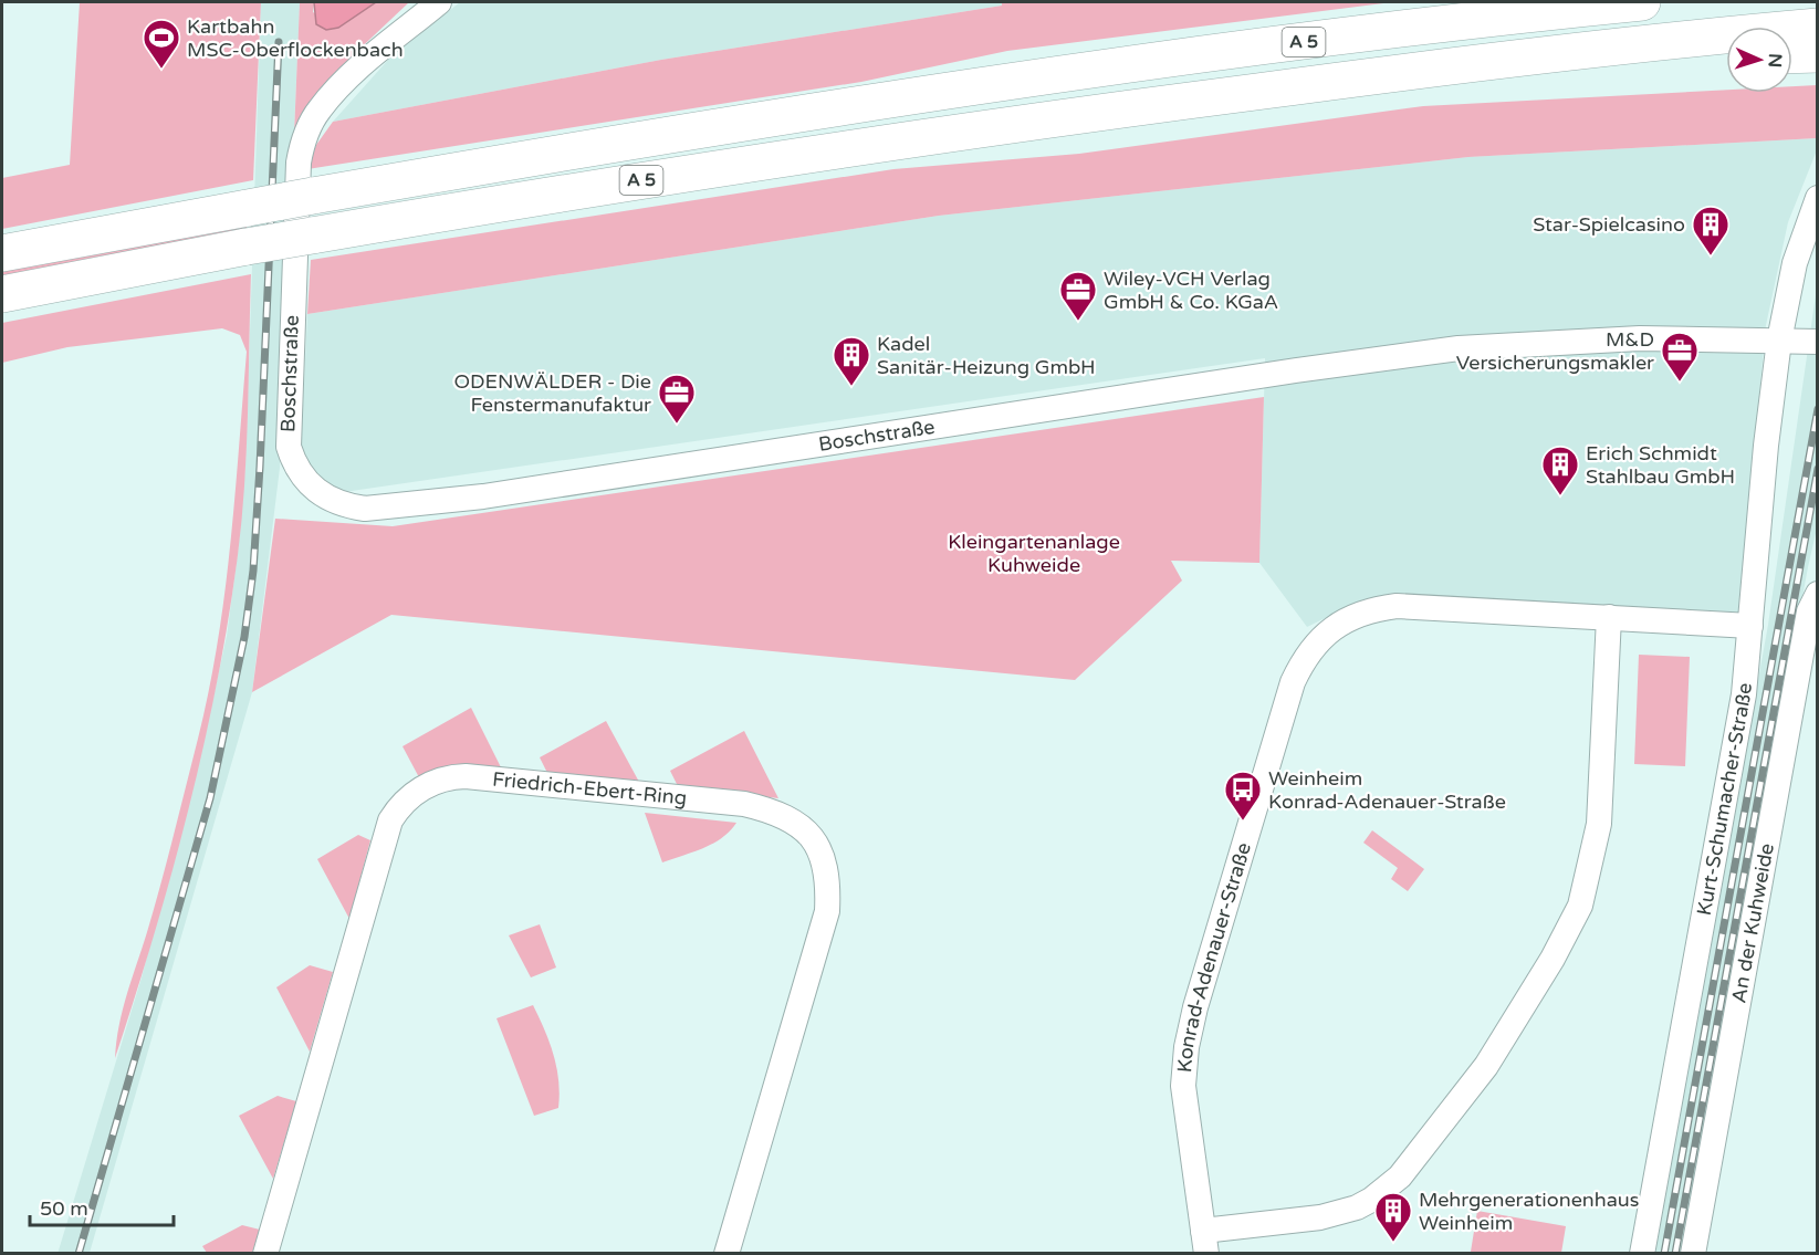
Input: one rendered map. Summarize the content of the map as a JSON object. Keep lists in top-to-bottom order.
{
  "streets": {
    "highway": ["A 5"],
    "street": [
      "Boschstraße",
      "Friedrich-Ebert-Ring",
      "Kurt-Schumacher-Straße",
      "An der Kuhweide",
      "Konrad-Adenauer-Straße"
    ]
  },
  "crossings": [
    ["Boschstraße", "Kurt-Schumacher-Straße"],
    ["Kurt-Schumacher-Straße", "Konrad-Adenauer-Straße"]
  ],
  "parks": ["Kleingartenanlage Kuhweide"],
  "places": {
    "sports": ["Kartbahn MSC-Oberflockenbach"],
    "building": [
      "Star-Spielcasino",
      "Kadel Sanitär-Heizung GmbH",
      "Erich Schmidt Stahlbau GmbH",
      "Mehrgenerationenhaus Weinheim"
    ],
    "office": ["Wiley-VCH Verlag GmbH & Co. KGaA", "M&D Versicherungsmakler", "ODENWÄLDER - Die Fenstermanufaktur"],
    "bus stop": ["Weinheim Konrad-Adenauer-Straße"]
  },
  "scale_bar": "50 m",
  "north": "right"
}
